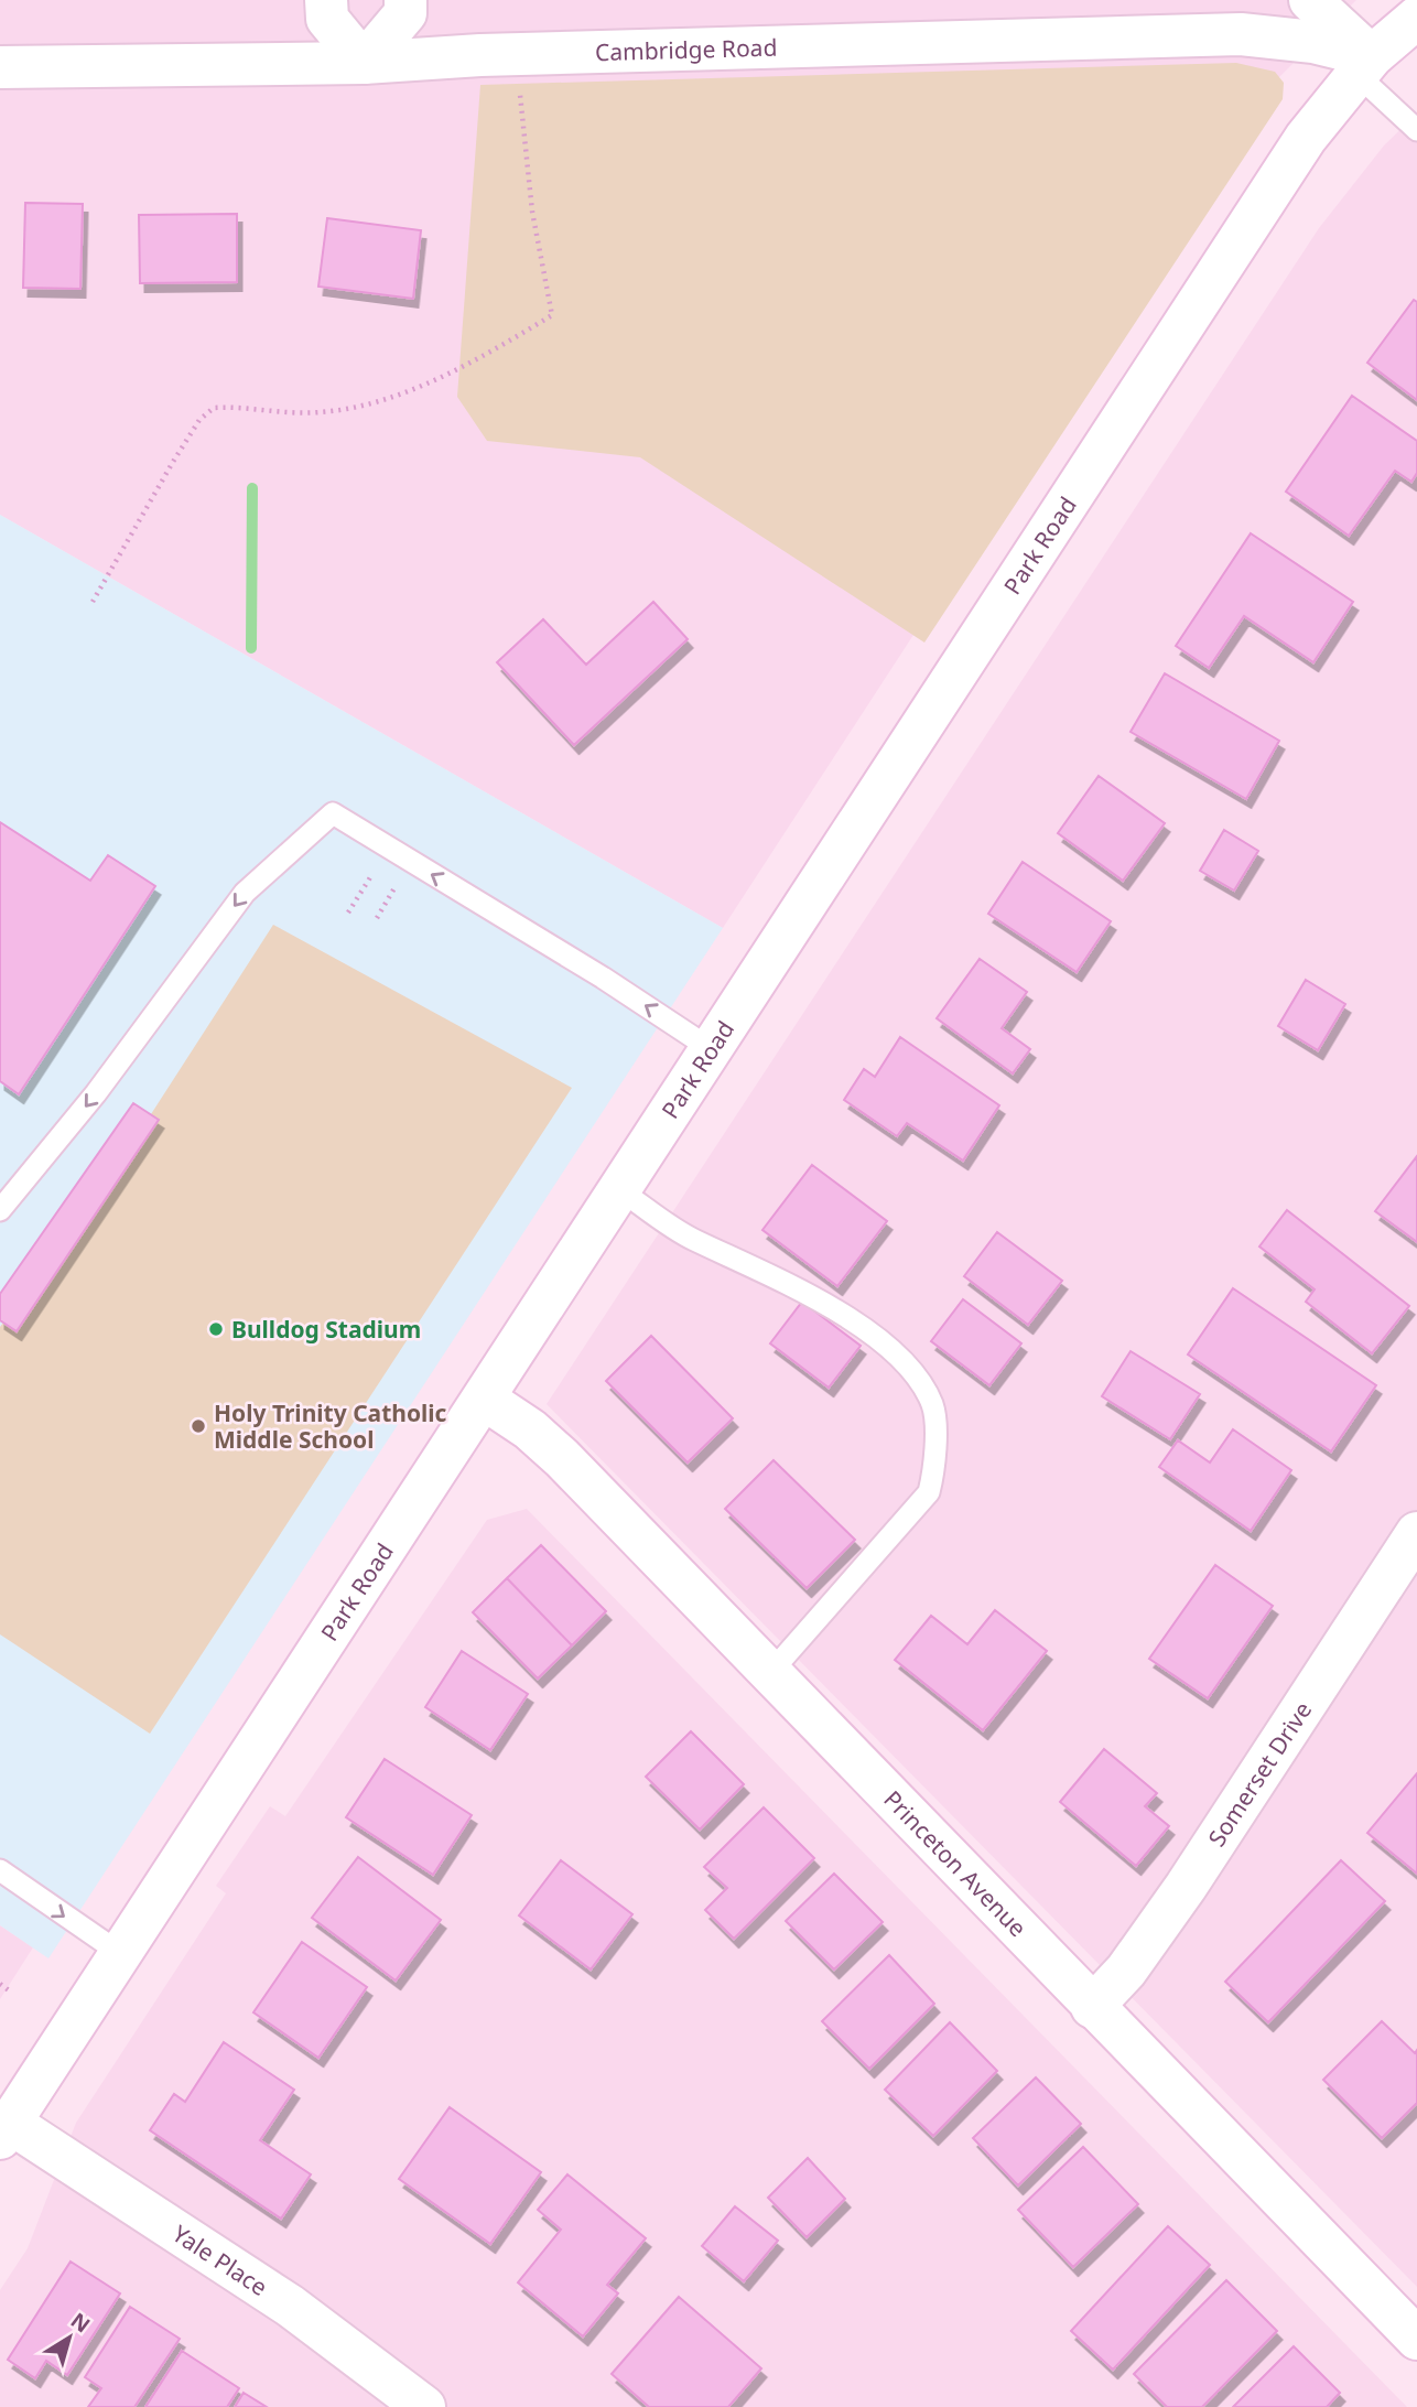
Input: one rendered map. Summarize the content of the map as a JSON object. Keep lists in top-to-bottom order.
{
  "streets": {
    "street": [
      "Cambridge Road",
      "Park Road",
      "Somerset Drive",
      "Princeton Avenue",
      "Yale Place"
    ]
  },
  "crossings": [
    ["Cambridge Road", "Park Road"],
    ["Park Road", "Princeton Avenue"],
    ["Park Road", "Yale Place"],
    ["Somerset Drive", "Princeton Avenue"]
  ],
  "places": ["Bulldog Stadium", "Holy Trinity Catholic Middle School"],
  "north": "top right"
}
